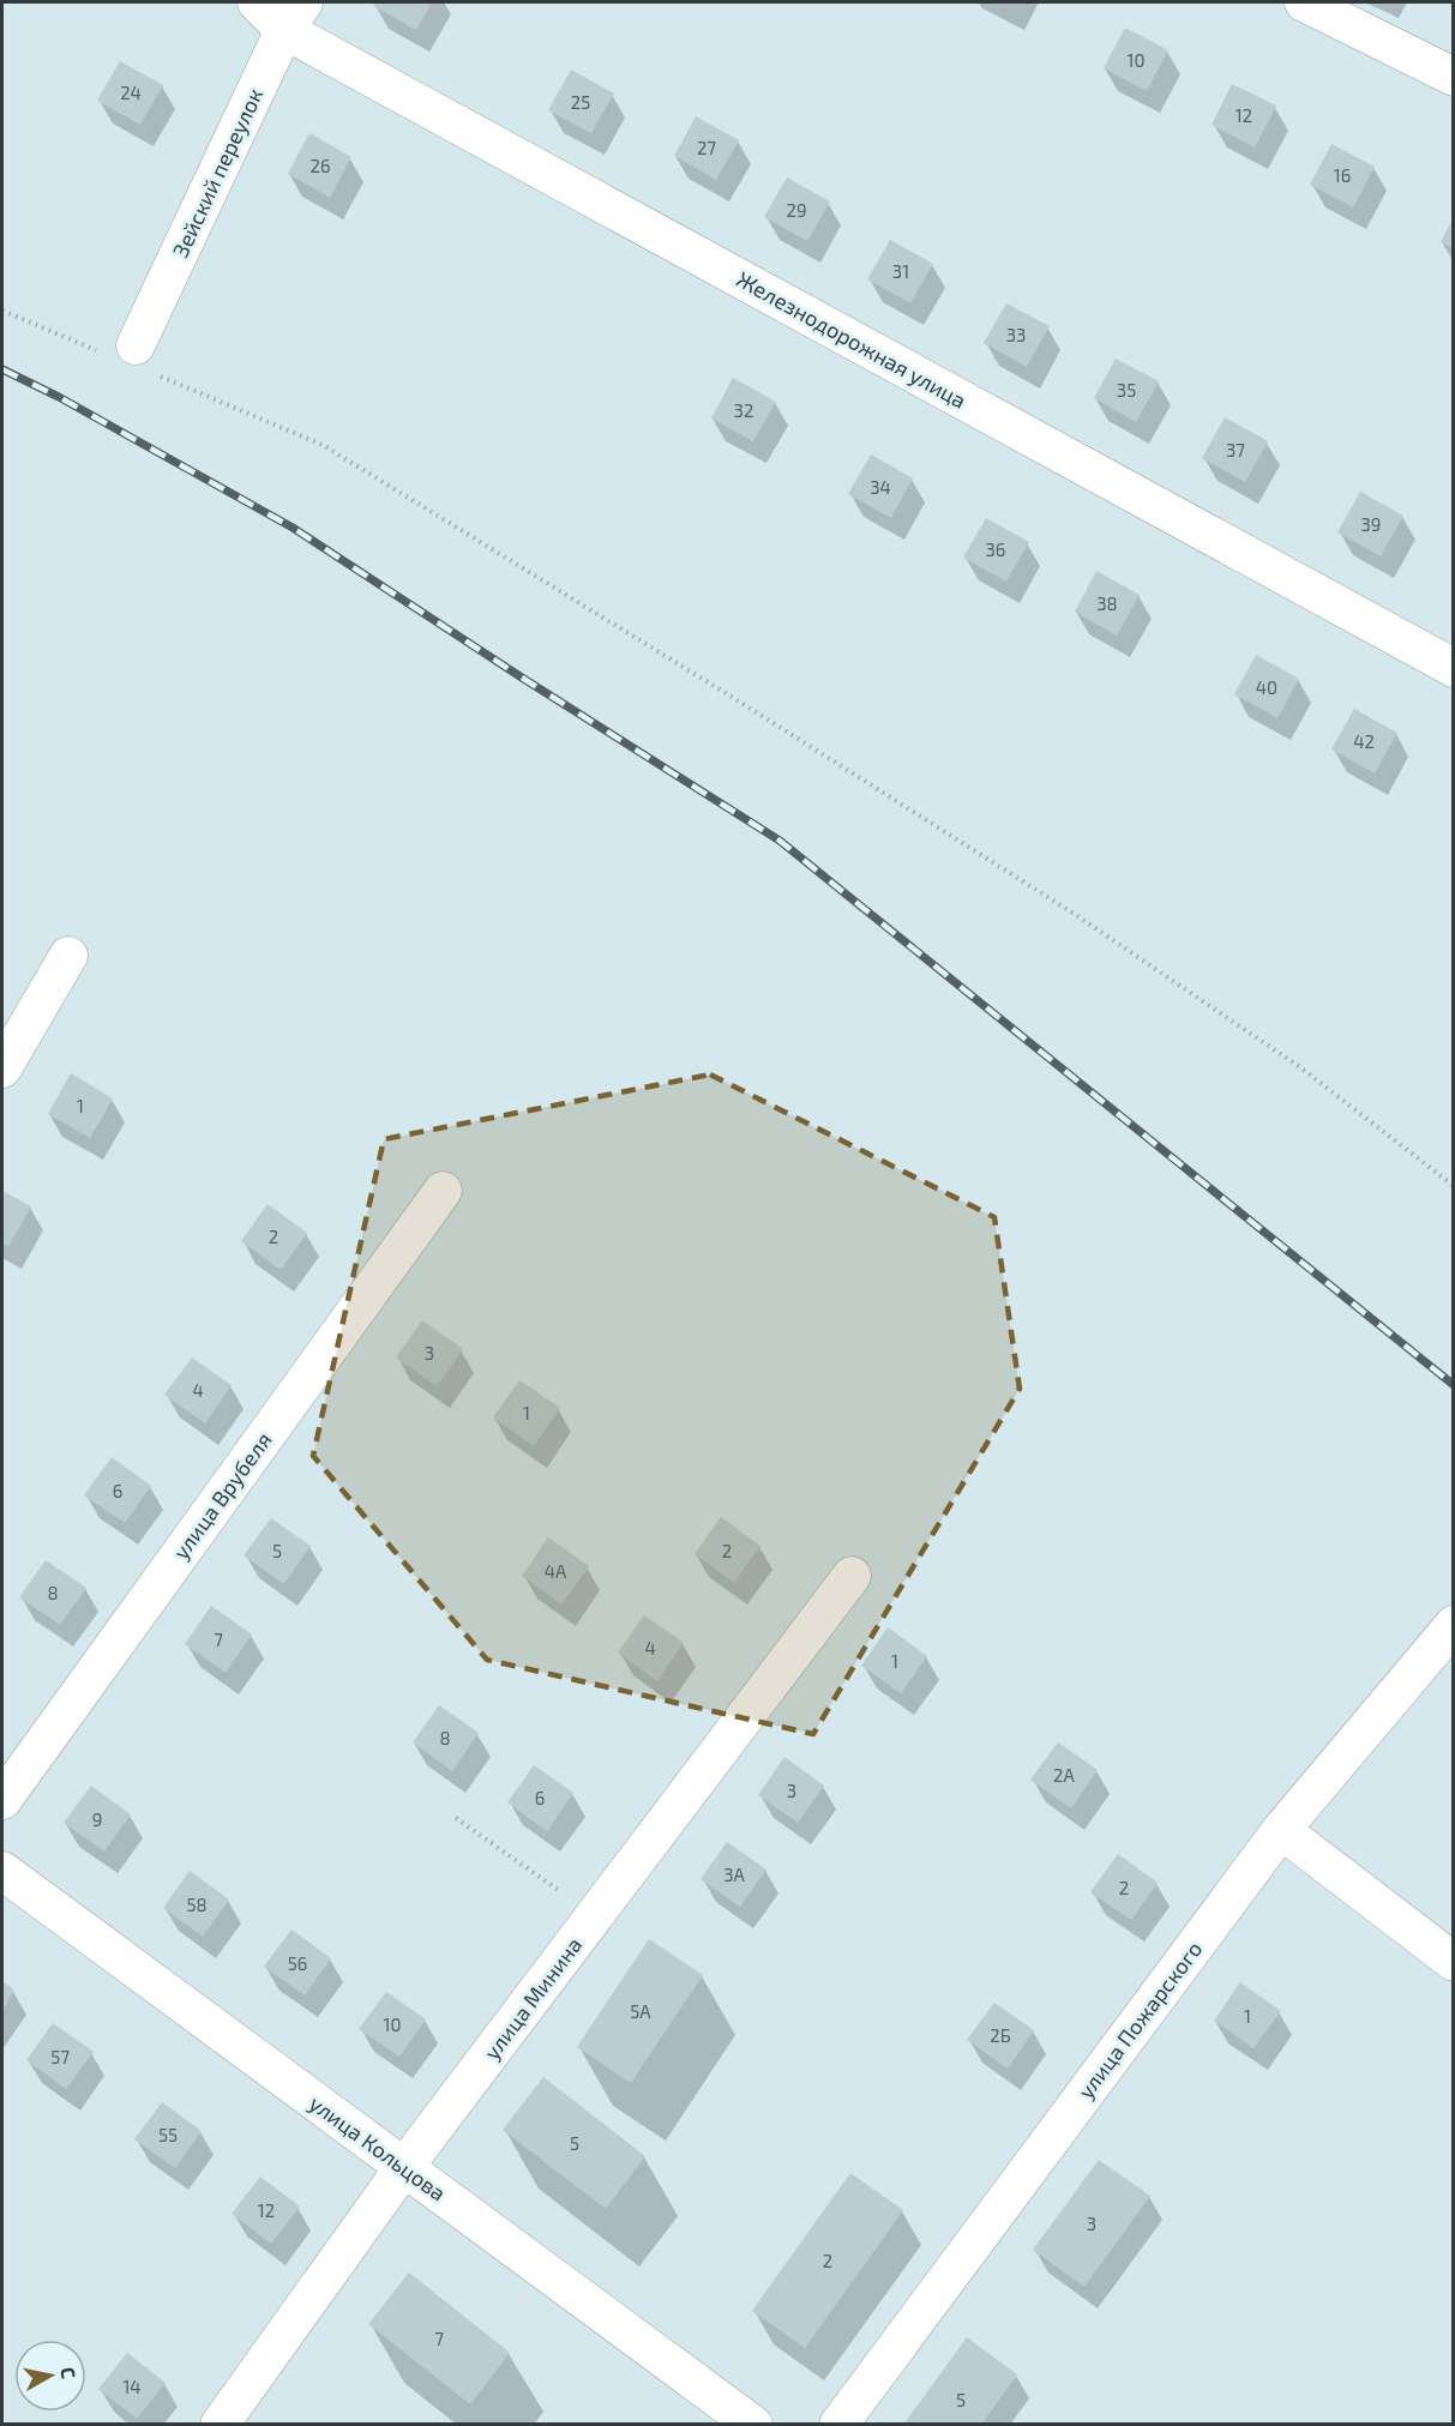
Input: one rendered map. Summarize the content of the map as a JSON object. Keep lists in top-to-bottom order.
{
  "streets": {
    "street": [
      "Зейский переулок",
      "Железнодорожная улица",
      "улица Врубеля",
      "улица Минина",
      "улица Пожарского",
      "улица Кольцова"
    ]
  },
  "crossings": [
    ["Зейский переулок", "Железнодорожная улица"],
    ["улица Минина", "улица Кольцова"]
  ],
  "house_numbers": [
    "10",
    "24",
    "25",
    "12",
    "27",
    "26",
    "16",
    "29",
    "31",
    "33",
    "35",
    "32",
    "37",
    "34",
    "39",
    "36",
    "38",
    "40",
    "42",
    "1",
    "2",
    "3",
    "4",
    "1",
    "6",
    "5",
    "2",
    "4А",
    "8",
    "7",
    "4",
    "1",
    "8",
    "2А",
    "3",
    "6",
    "9",
    "3А",
    "2",
    "58",
    "56",
    "5А",
    "1",
    "10",
    "2Б",
    "57",
    "55",
    "5",
    "12",
    "3",
    "2",
    "7",
    "14",
    "5"
  ],
  "north": "right"
}
